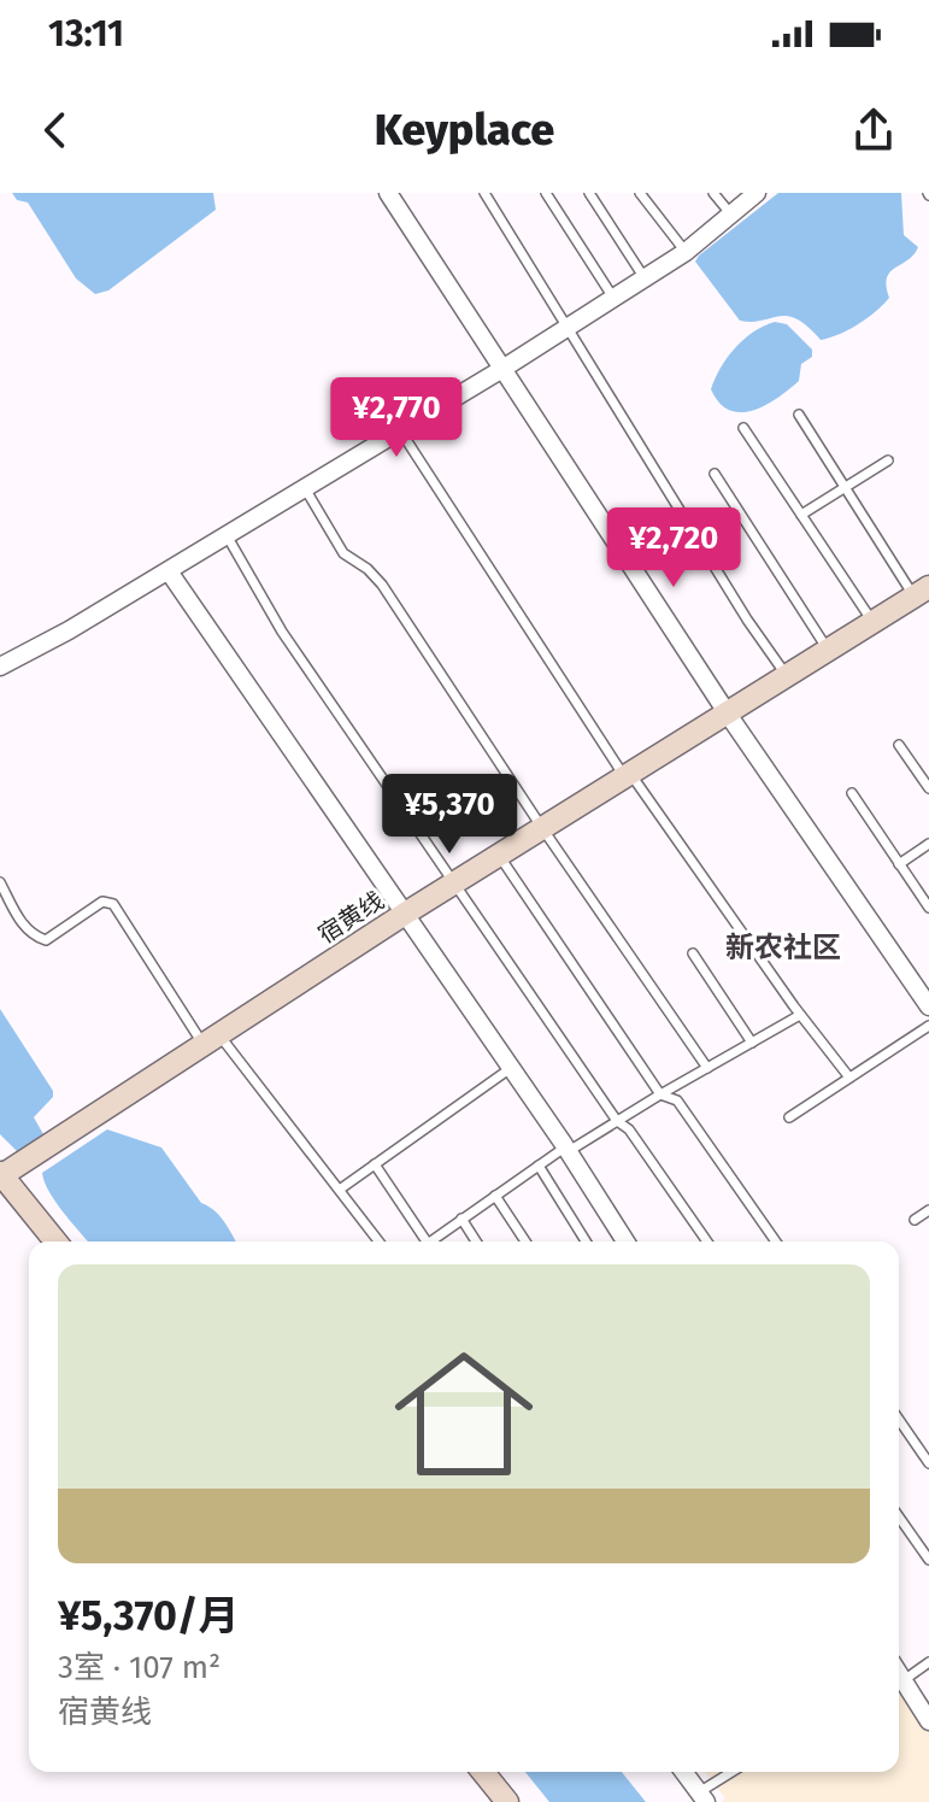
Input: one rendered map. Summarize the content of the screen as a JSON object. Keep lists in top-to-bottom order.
{
  "streets": {
    "main road": ["宿黄线"]
  },
  "districts": ["新农社区"],
  "page": {
    "status": "13:11",
    "header": "Keyplace",
    "price": ["¥2,770", "¥2,720", "¥5,370"],
    "list": [
      {
        "name": "¥5,370/月",
        "note": "3室 · 107 m² · 宿黄线"
      }
    ]
  }
}
